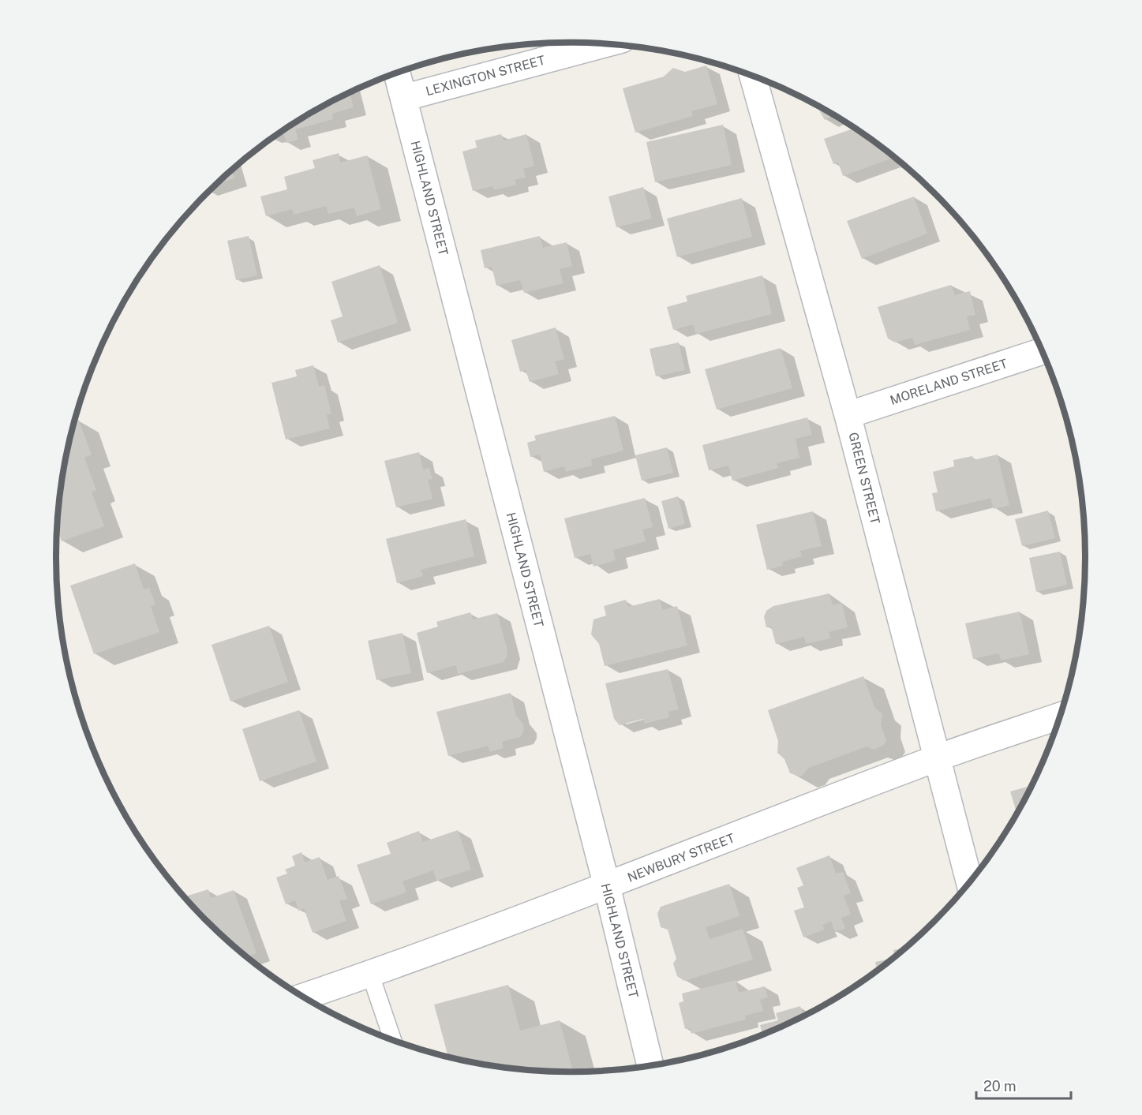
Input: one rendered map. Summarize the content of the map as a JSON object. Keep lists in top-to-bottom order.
{
  "streets": {
    "street": [
      "LEXINGTON STREET",
      "HIGHLAND STREET",
      "MORELAND STREET",
      "GREEN STREET",
      "NEWBURY STREET"
    ]
  },
  "crossings": [
    ["LEXINGTON STREET", "HIGHLAND STREET"],
    ["HIGHLAND STREET", "NEWBURY STREET"],
    ["MORELAND STREET", "GREEN STREET"],
    ["GREEN STREET", "NEWBURY STREET"]
  ],
  "scale_bar": "20 m"
}
